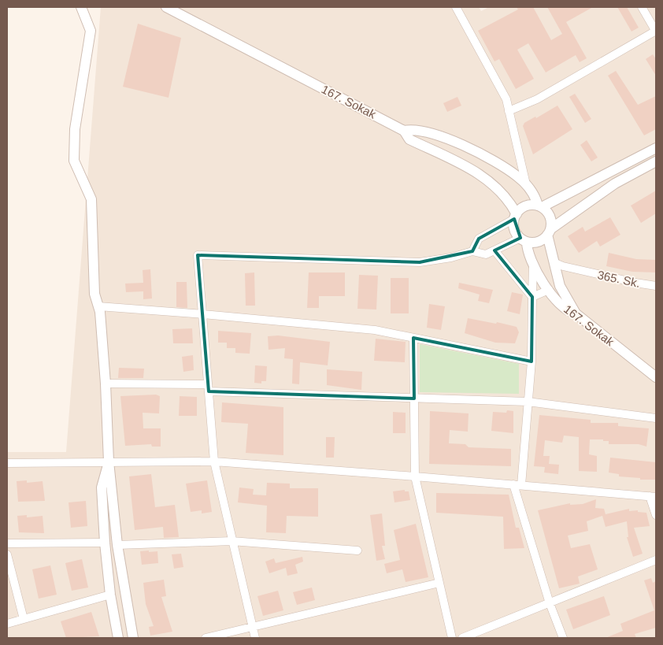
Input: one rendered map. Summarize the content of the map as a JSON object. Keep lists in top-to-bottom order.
{
  "streets": {
    "street": ["167. Sokak", "365. Sk."]
  }
}
